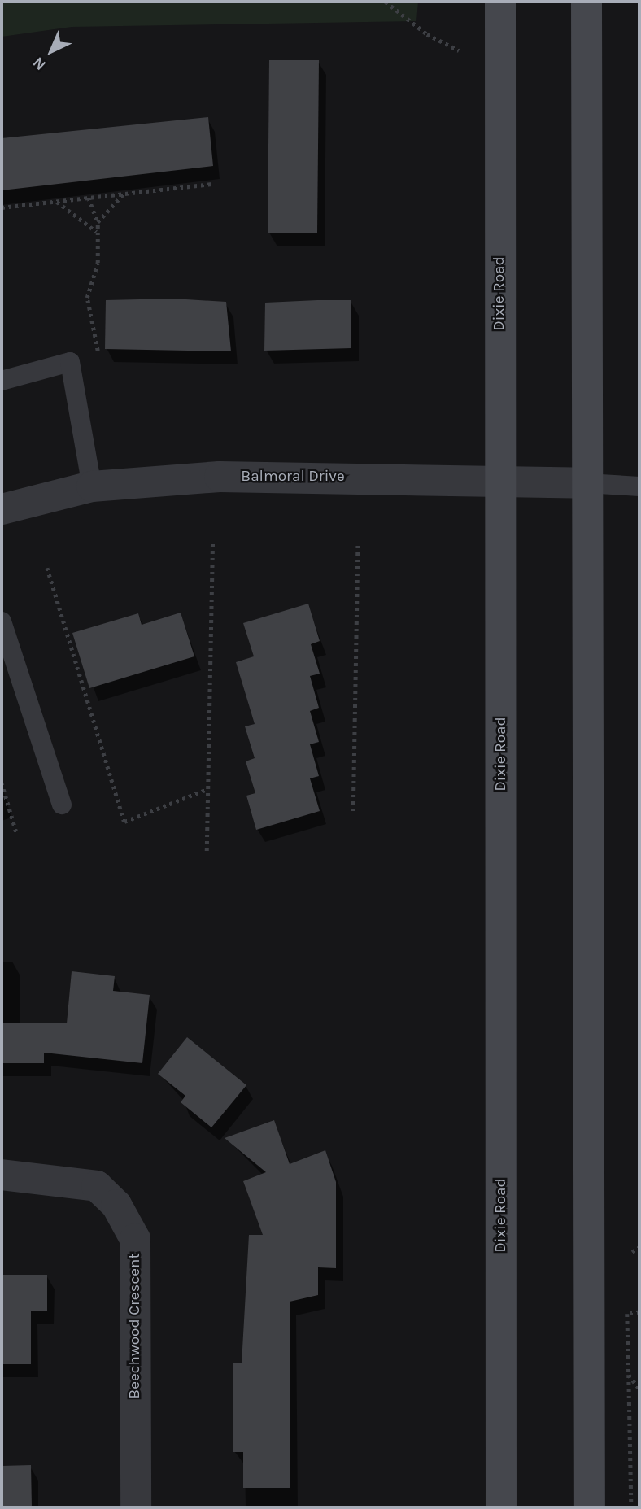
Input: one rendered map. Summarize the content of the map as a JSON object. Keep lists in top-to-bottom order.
{
  "streets": {
    "main road": ["Dixie Road"],
    "street": ["Balmoral Drive", "Beechwood Crescent"]
  },
  "crossings": [
    ["Dixie Road", "Balmoral Drive"]
  ],
  "north": "bottom left"
}
